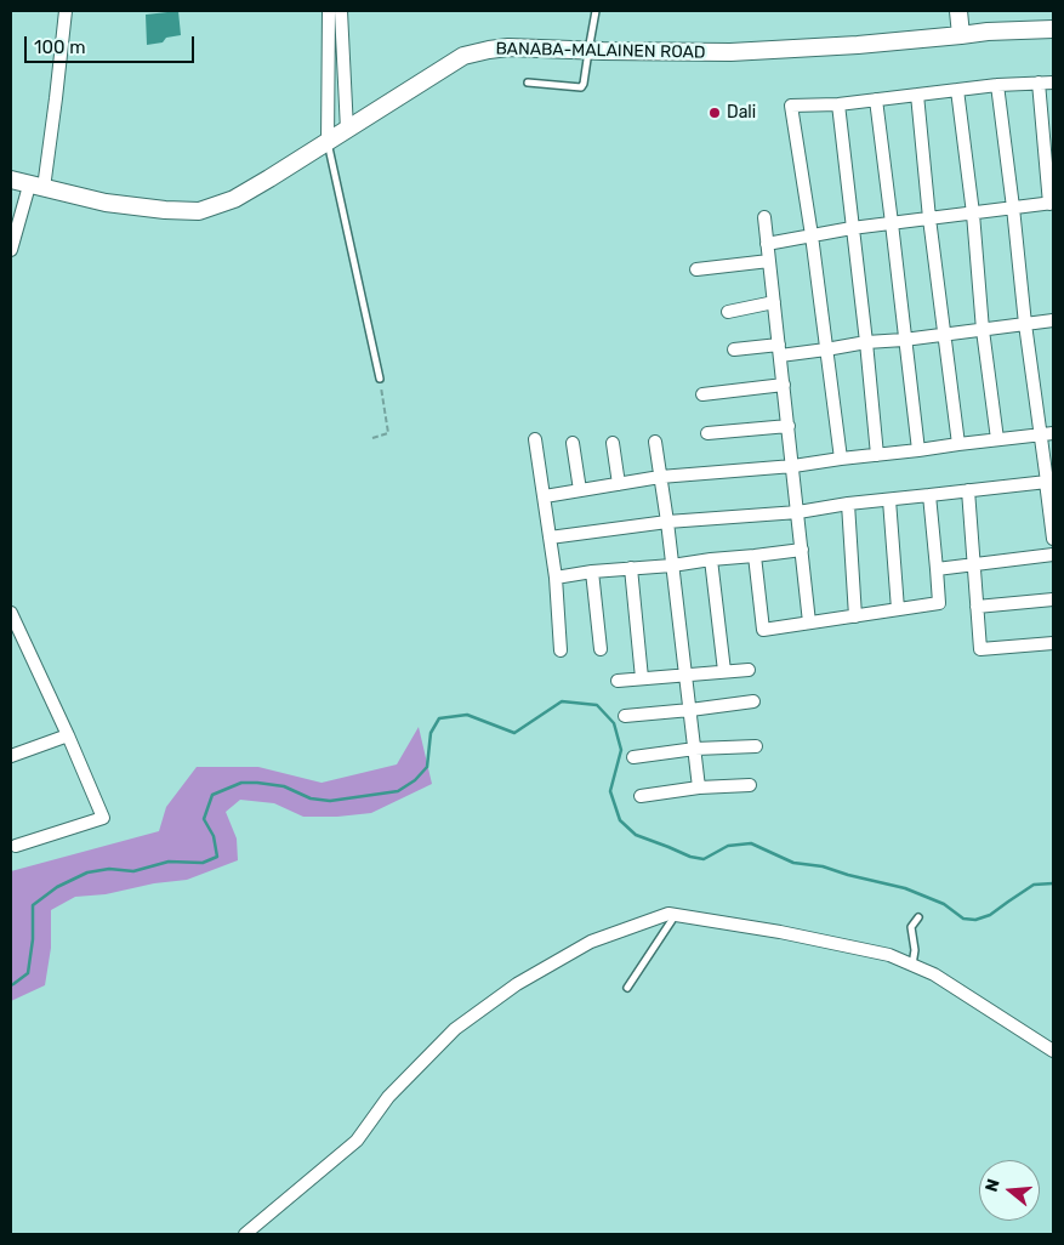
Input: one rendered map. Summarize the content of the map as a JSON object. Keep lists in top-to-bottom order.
{
  "streets": {
    "street": ["BANABA-MALAINEN ROAD"]
  },
  "places": ["Dali"],
  "scale_bar": "100 m",
  "north": "left"
}
